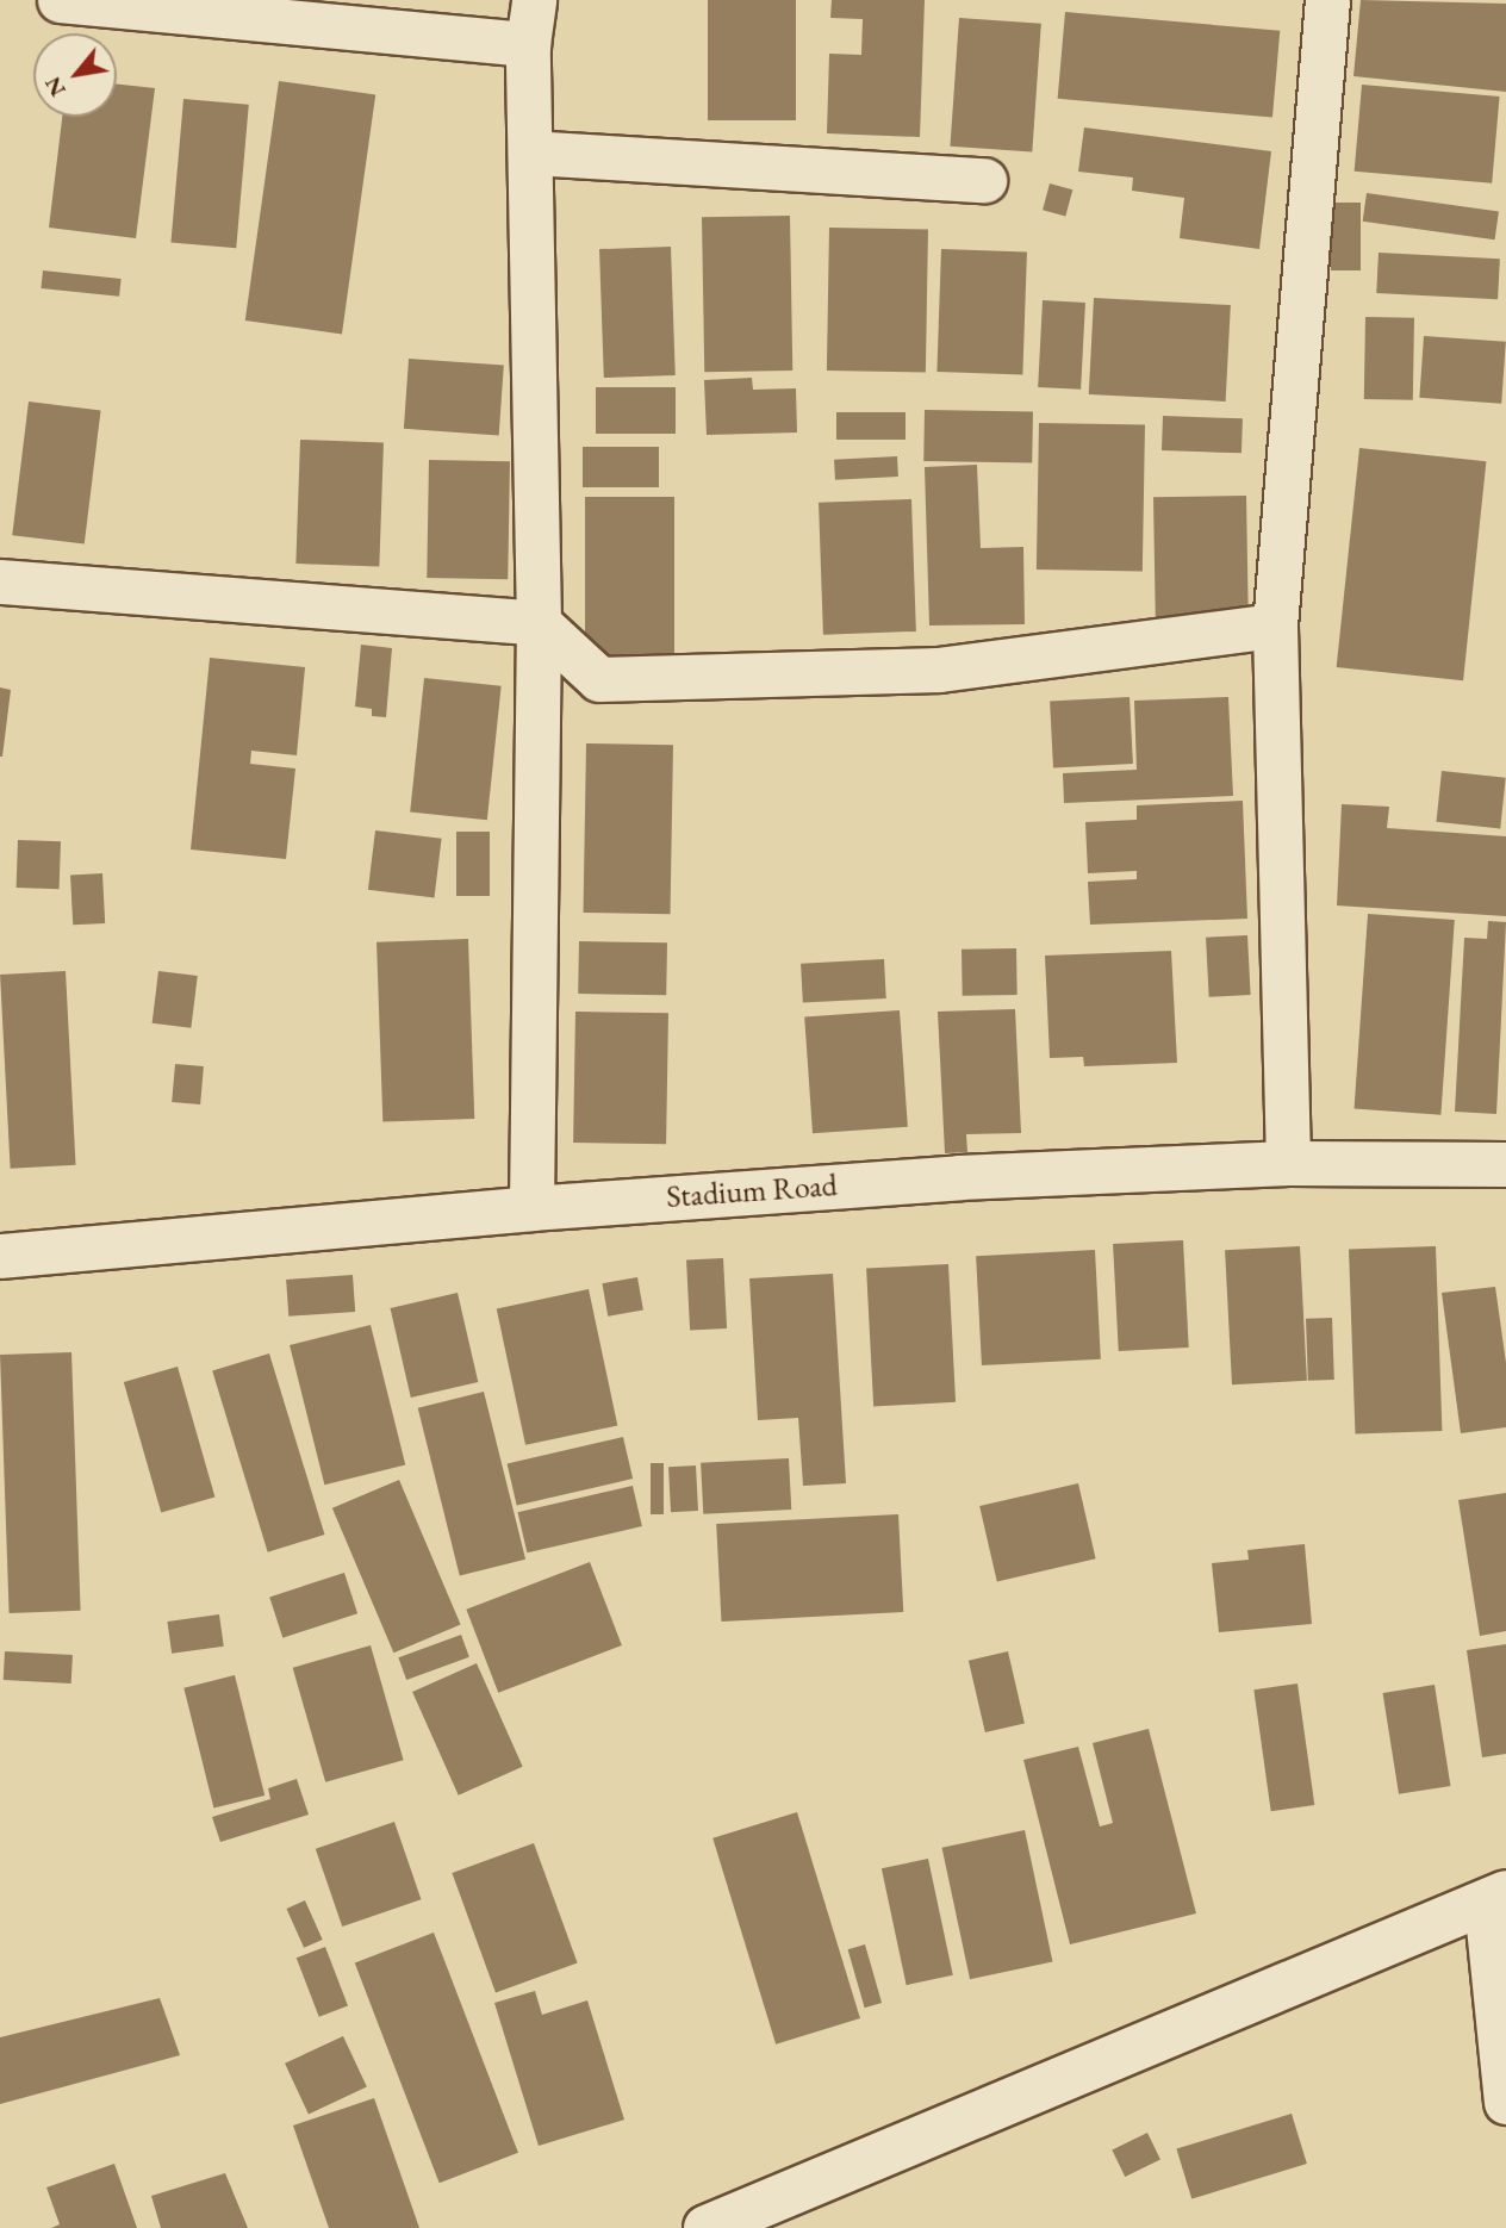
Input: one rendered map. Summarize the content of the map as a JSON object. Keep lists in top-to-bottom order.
{
  "streets": {
    "street": ["Stadium Road"]
  },
  "north": "bottom left"
}
